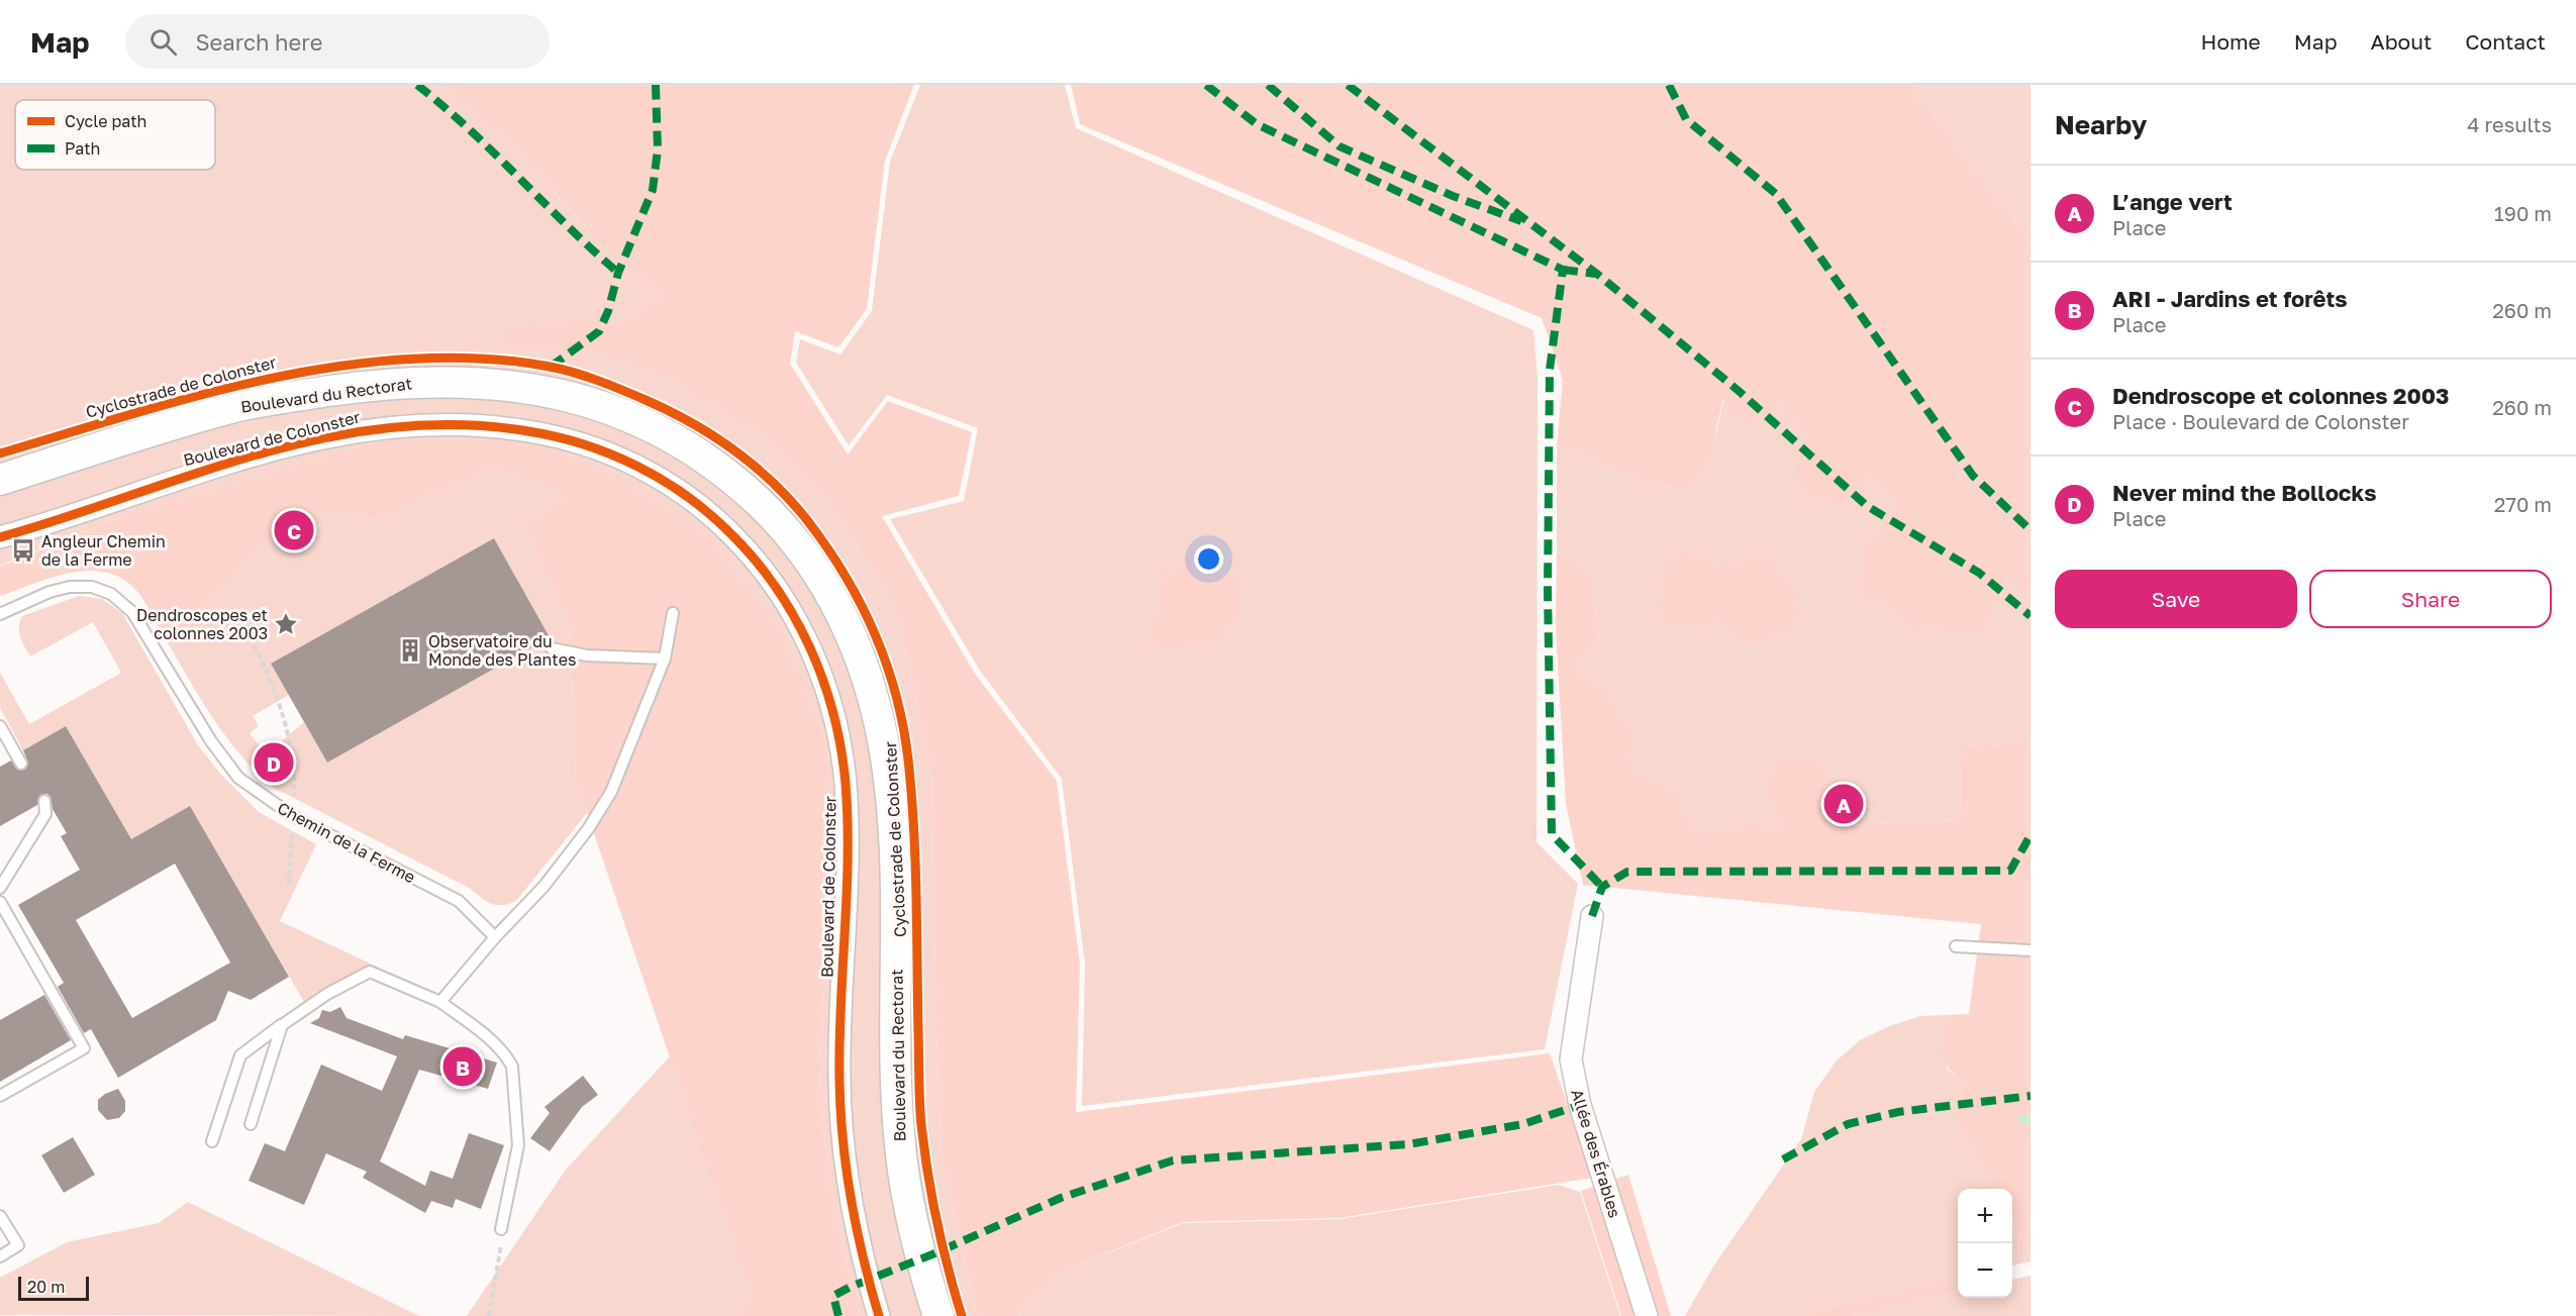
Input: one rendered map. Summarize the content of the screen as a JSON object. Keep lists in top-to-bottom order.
{
  "streets": {
    "main road": ["Boulevard du Rectorat"],
    "street": ["Boulevard de Colonster", "Allée des Érables"],
    "lane": ["Chemin de la Ferme"],
    "cycle path": ["Cyclostrade de Colonster"]
  },
  "places": {
    "bus stop": ["Angleur Chemin de la Ferme"],
    "place": ["Dendroscopes et colonnes 2003"],
    "building": ["Observatoire du Monde des Plantes"]
  },
  "legend": ["Cycle path", "Path"],
  "scale_bar": "20 m",
  "page": {
    "header": "Map",
    "search": "Search here",
    "nav": [
      "Home",
      "Map",
      "About",
      "Contact"
    ],
    "heading": ["Nearby", "4 results"],
    "list": [
      {
        "mark": "A",
        "name": "L’ange vert",
        "note": "Place",
        "value": "190 m"
      },
      {
        "mark": "B",
        "name": "ARI - Jardins et forêts",
        "note": "Place",
        "value": "260 m"
      },
      {
        "mark": "C",
        "name": "Dendroscope et colonnes 2003",
        "note": "Place · Boulevard de Colonster",
        "value": "260 m"
      },
      {
        "mark": "D",
        "name": "Never mind the Bollocks",
        "note": "Place",
        "value": "270 m"
      }
    ],
    "pins": [
      "C",
      "D",
      "A",
      "B"
    ],
    "buttons": ["Save", "Share"],
    "map_buttons": ["+", "−"],
    "scale": "20 m"
  }
}
